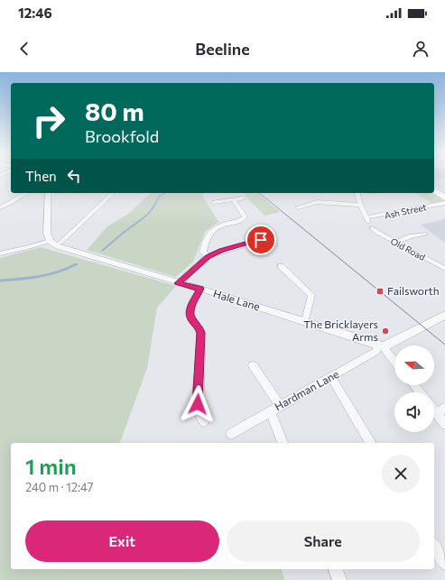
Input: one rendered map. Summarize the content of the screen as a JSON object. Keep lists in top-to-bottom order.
{
  "streets": {
    "street": [
      "Ash Street",
      "Old Road",
      "Hale Lane",
      "Hardman Lane"
    ]
  },
  "crossings": [
    ["Ash Street", "Old Road"],
    ["Hale Lane", "Hardman Lane"]
  ],
  "places": {
    "transit": ["Failsworth"],
    "other": ["The Bricklayers Arms"]
  },
  "north": "left",
  "page": {
    "status": "12:46",
    "header": "Beeline",
    "turn": ["80 m", "Brookfold"],
    "then": "Then",
    "heading": ["1 min", "240 m · 12:47"],
    "buttons": ["Exit", "Share"]
  }
}
